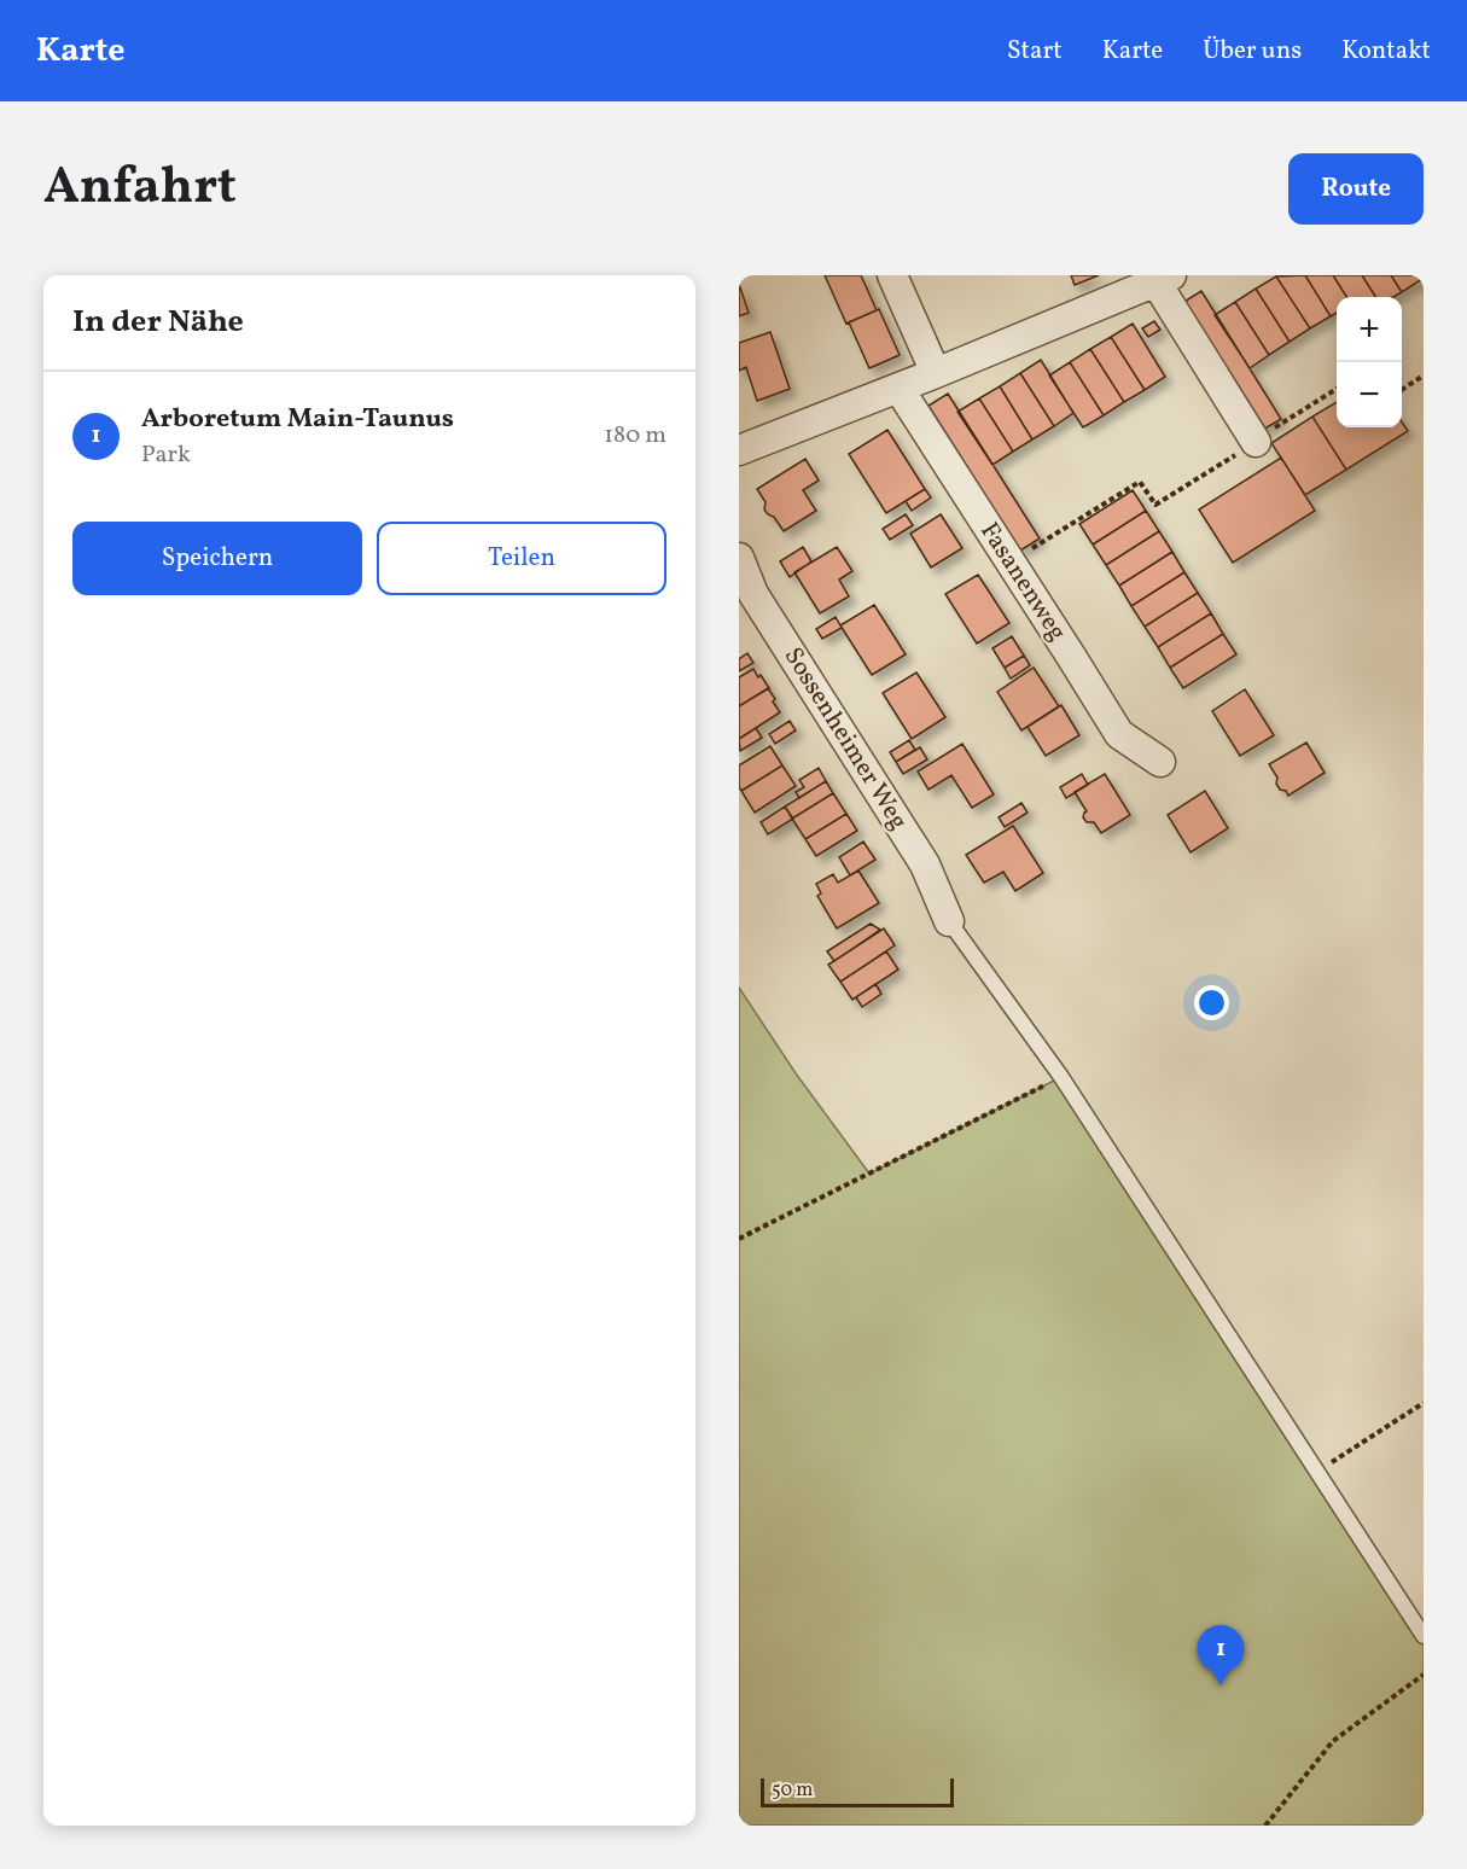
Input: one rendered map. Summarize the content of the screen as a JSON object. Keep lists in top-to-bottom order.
{
  "streets": {
    "street": ["Fasanenweg", "Sossenheimer Weg"]
  },
  "scale_bar": "50 m",
  "page": {
    "header": "Karte",
    "nav": [
      "Start",
      "Karte",
      "Über uns",
      "Kontakt"
    ],
    "title": "Anfahrt",
    "buttons": [
      "Route",
      ["Speichern", "Teilen"]
    ],
    "heading": "In der Nähe",
    "map_buttons": ["+", "−"],
    "list": [
      {
        "mark": "1",
        "name": "Arboretum Main-Taunus",
        "note": "Park",
        "value": "180 m"
      }
    ],
    "pins": "1",
    "scale": "50 m"
  }
}
